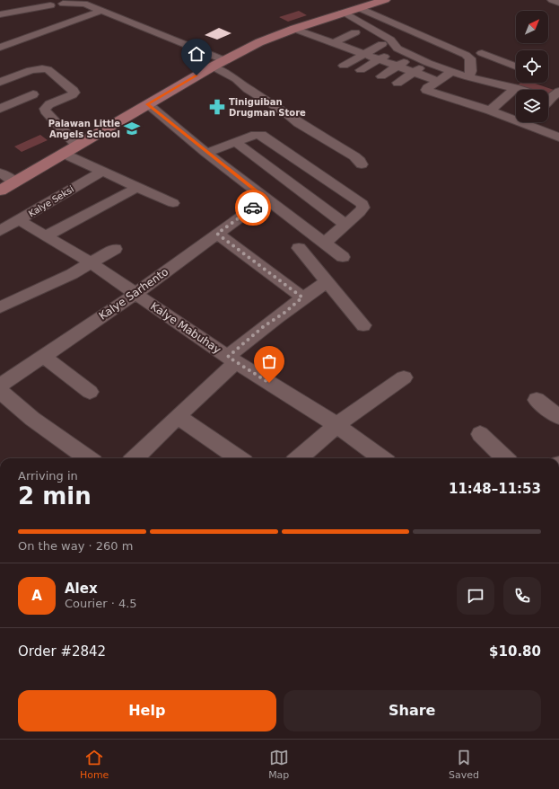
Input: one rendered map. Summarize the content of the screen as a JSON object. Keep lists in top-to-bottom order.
{
  "streets": {
    "street": ["Kalye Seksi", "Kalye Sarhento", "Kalye Mabuhay"]
  },
  "crossings": [
    ["Kalye Seksi", "Kalye Mabuhay"],
    ["Kalye Sarhento", "Kalye Mabuhay"]
  ],
  "places": {
    "pharmacy": ["Tiniguiban Drugman Store"],
    "school or university": ["Palawan Little Angels School"]
  },
  "north": "top right",
  "page": {
    "heading": ["2 min", "Arriving in", "11:48–11:53"],
    "panel": [
      "Alex",
      "Courier · 4.5",
      "Order #2842",
      "$10.80"
    ],
    "bar": "On the way · 260 m",
    "round": "A",
    "buttons": ["Help", "Share"],
    "tabs": ["Home", "Map", "Saved"]
  }
}
